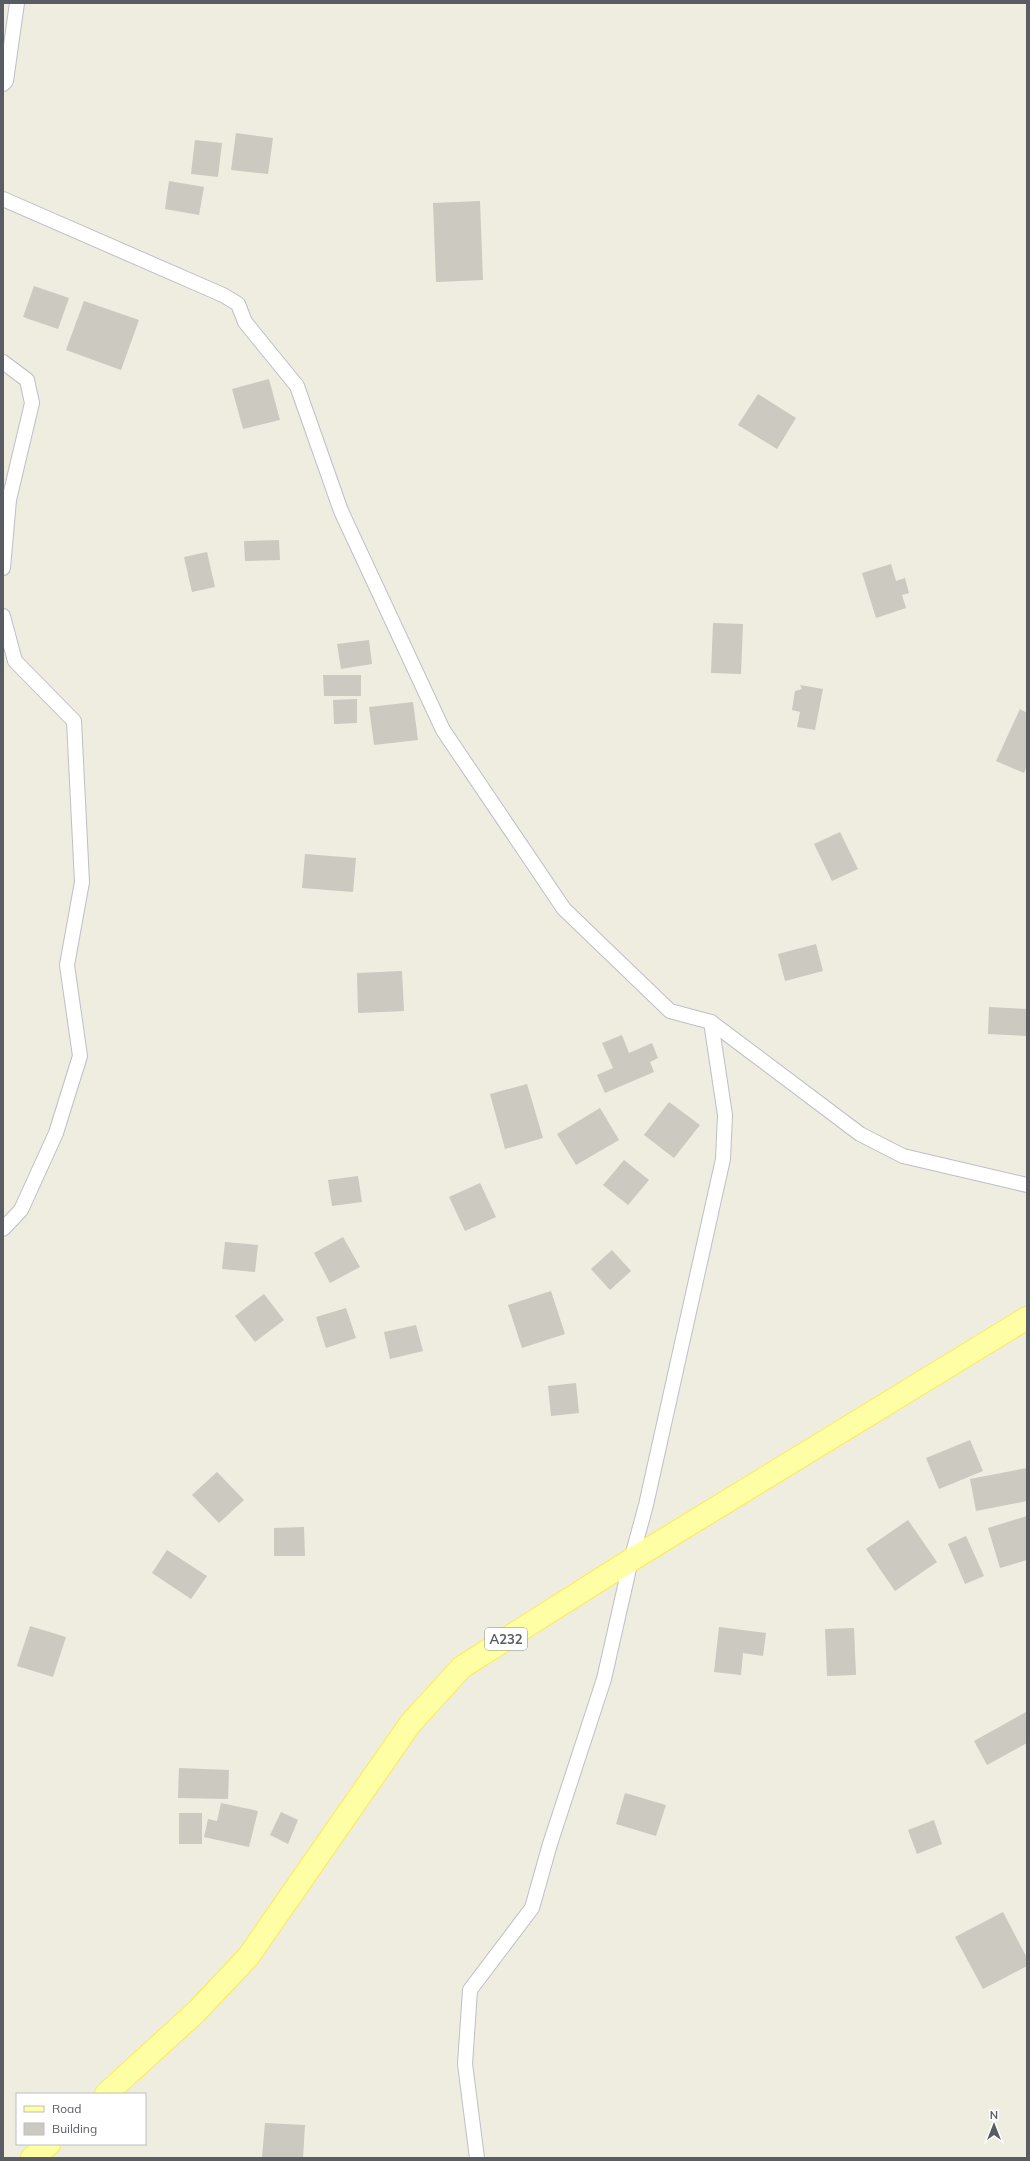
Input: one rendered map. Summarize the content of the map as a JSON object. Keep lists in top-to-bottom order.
{
  "streets": {
    "main road": ["A232"]
  },
  "legend": ["Road", "Building"],
  "north": "top"
}
